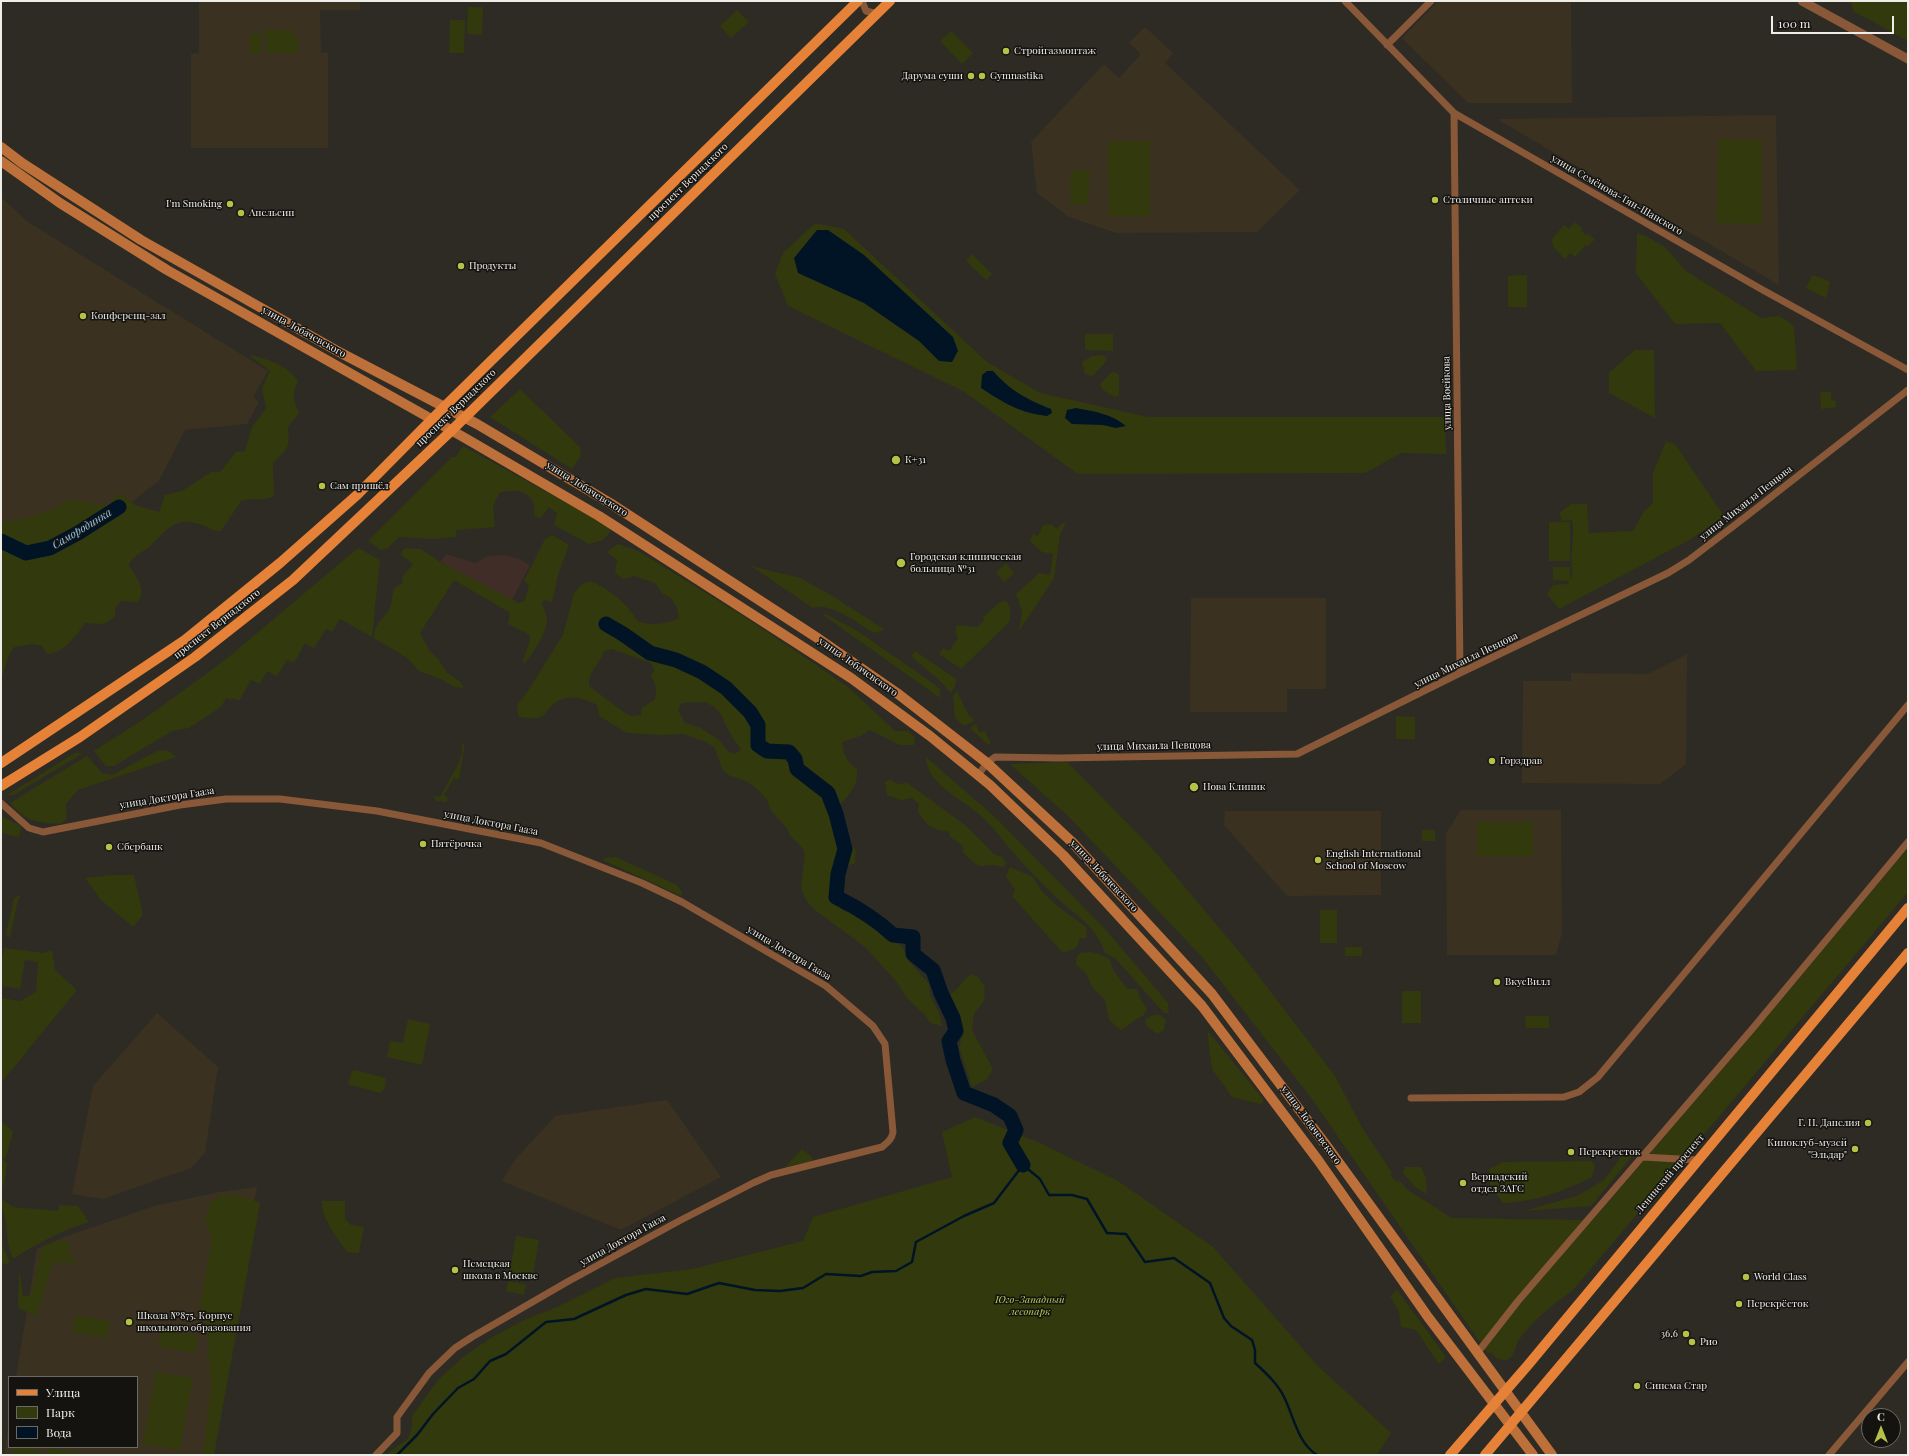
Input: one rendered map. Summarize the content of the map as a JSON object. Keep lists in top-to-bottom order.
{
  "streets": {
    "main road": ["проспект Вернадского", "улица Лобачевского", "Ленинский проспект"],
    "street": [
      "улица Семёнова-Тян-Шанского",
      "улица Воейкова",
      "улица Михаила Певцова",
      "улица Доктора Гааза"
    ]
  },
  "crossings": [
    ["проспект Вернадского", "улица Лобачевского"],
    ["улица Семёнова-Тян-Шанского", "улица Воейкова"],
    ["улица Лобачевского", "улица Михаила Певцова"],
    ["улица Лобачевского", "Ленинский проспект"],
    ["улица Воейкова", "улица Михаила Певцова"]
  ],
  "water": ["Самородинка"],
  "parks": ["Юго-Западный лесопарк"],
  "places": [
    "Стройгазмонтаж",
    "Дарума суши",
    "Gymnastika",
    "Столичные аптеки",
    "I'm Smoking",
    "Апельсин",
    "Продукты",
    "Конференц-зал",
    "К+31",
    "Сам пришёл",
    "Городская клиническая больница №31",
    "Горздрав",
    "Нова Клиник",
    "Пятёрочка",
    "Сбербанк",
    "English International School of Moscow",
    "ВкусВилл",
    "Г. Н. Данелия",
    "Киноклуб-музей \"Эльдар\"",
    "Перекресток",
    "Вернадский отдел ЗАГС",
    "Немецкая школа в Москве",
    "World Class",
    "Перекрёсток",
    "Школа №875. Корпус школьного образования",
    "36,6",
    "Рио",
    "Синема Стар"
  ],
  "legend": ["Улица", "Парк", "Вода"],
  "scale_bar": "100 m",
  "north": "top"
}
